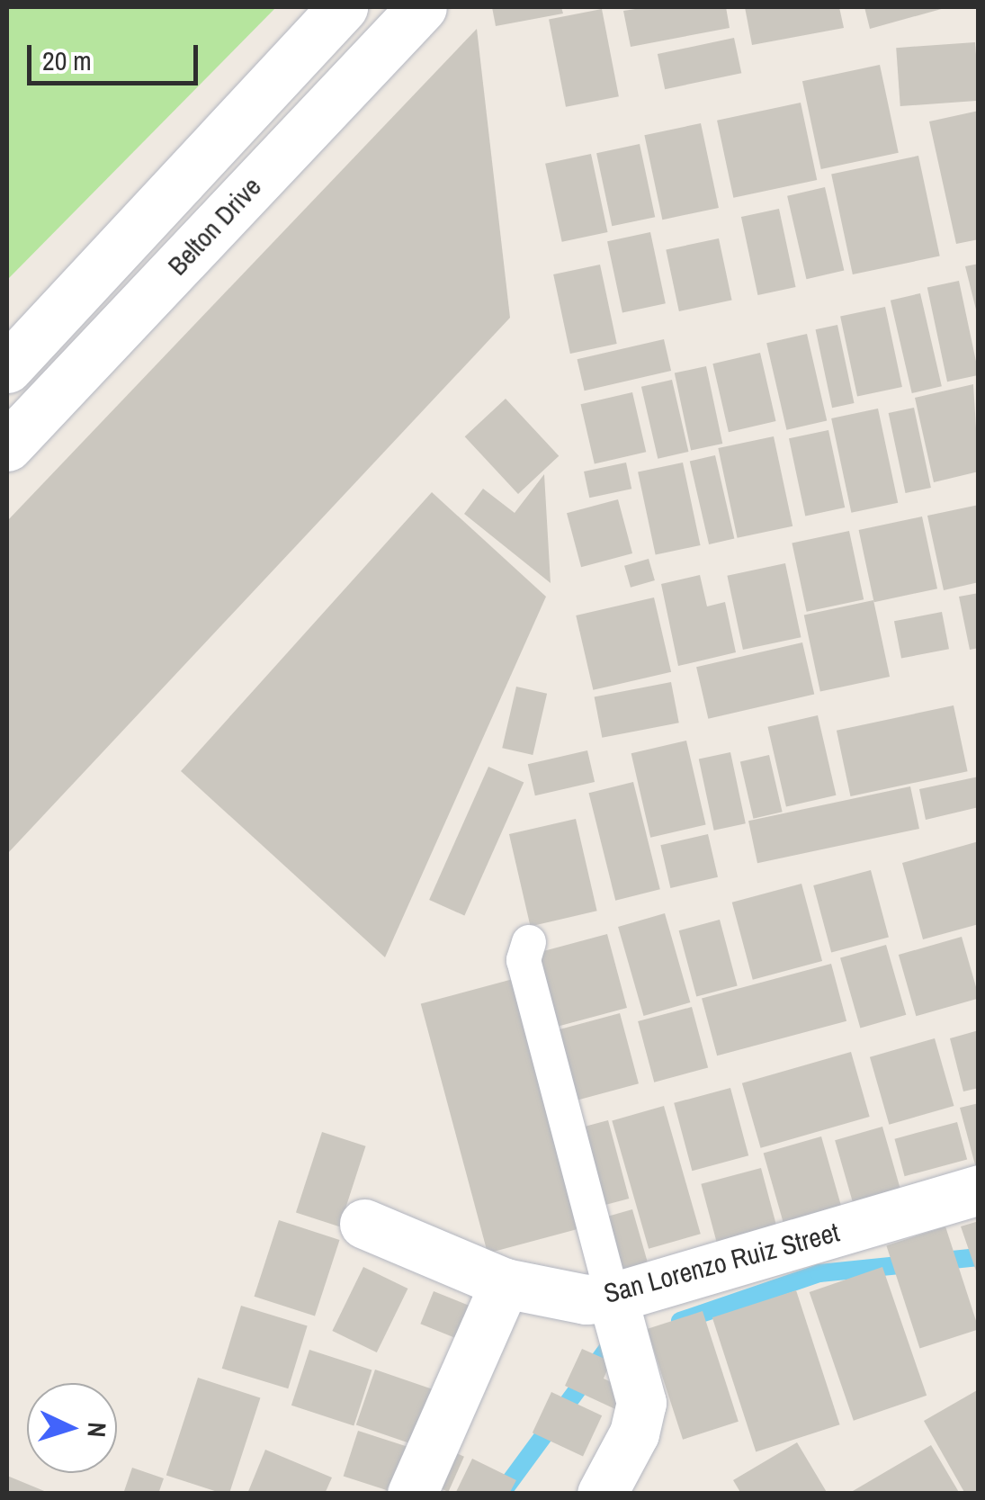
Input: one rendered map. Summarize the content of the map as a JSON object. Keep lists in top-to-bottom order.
{
  "streets": {
    "street": ["Belton Drive", "San Lorenzo Ruiz Street"]
  },
  "scale_bar": "20 m",
  "north": "right"
}
